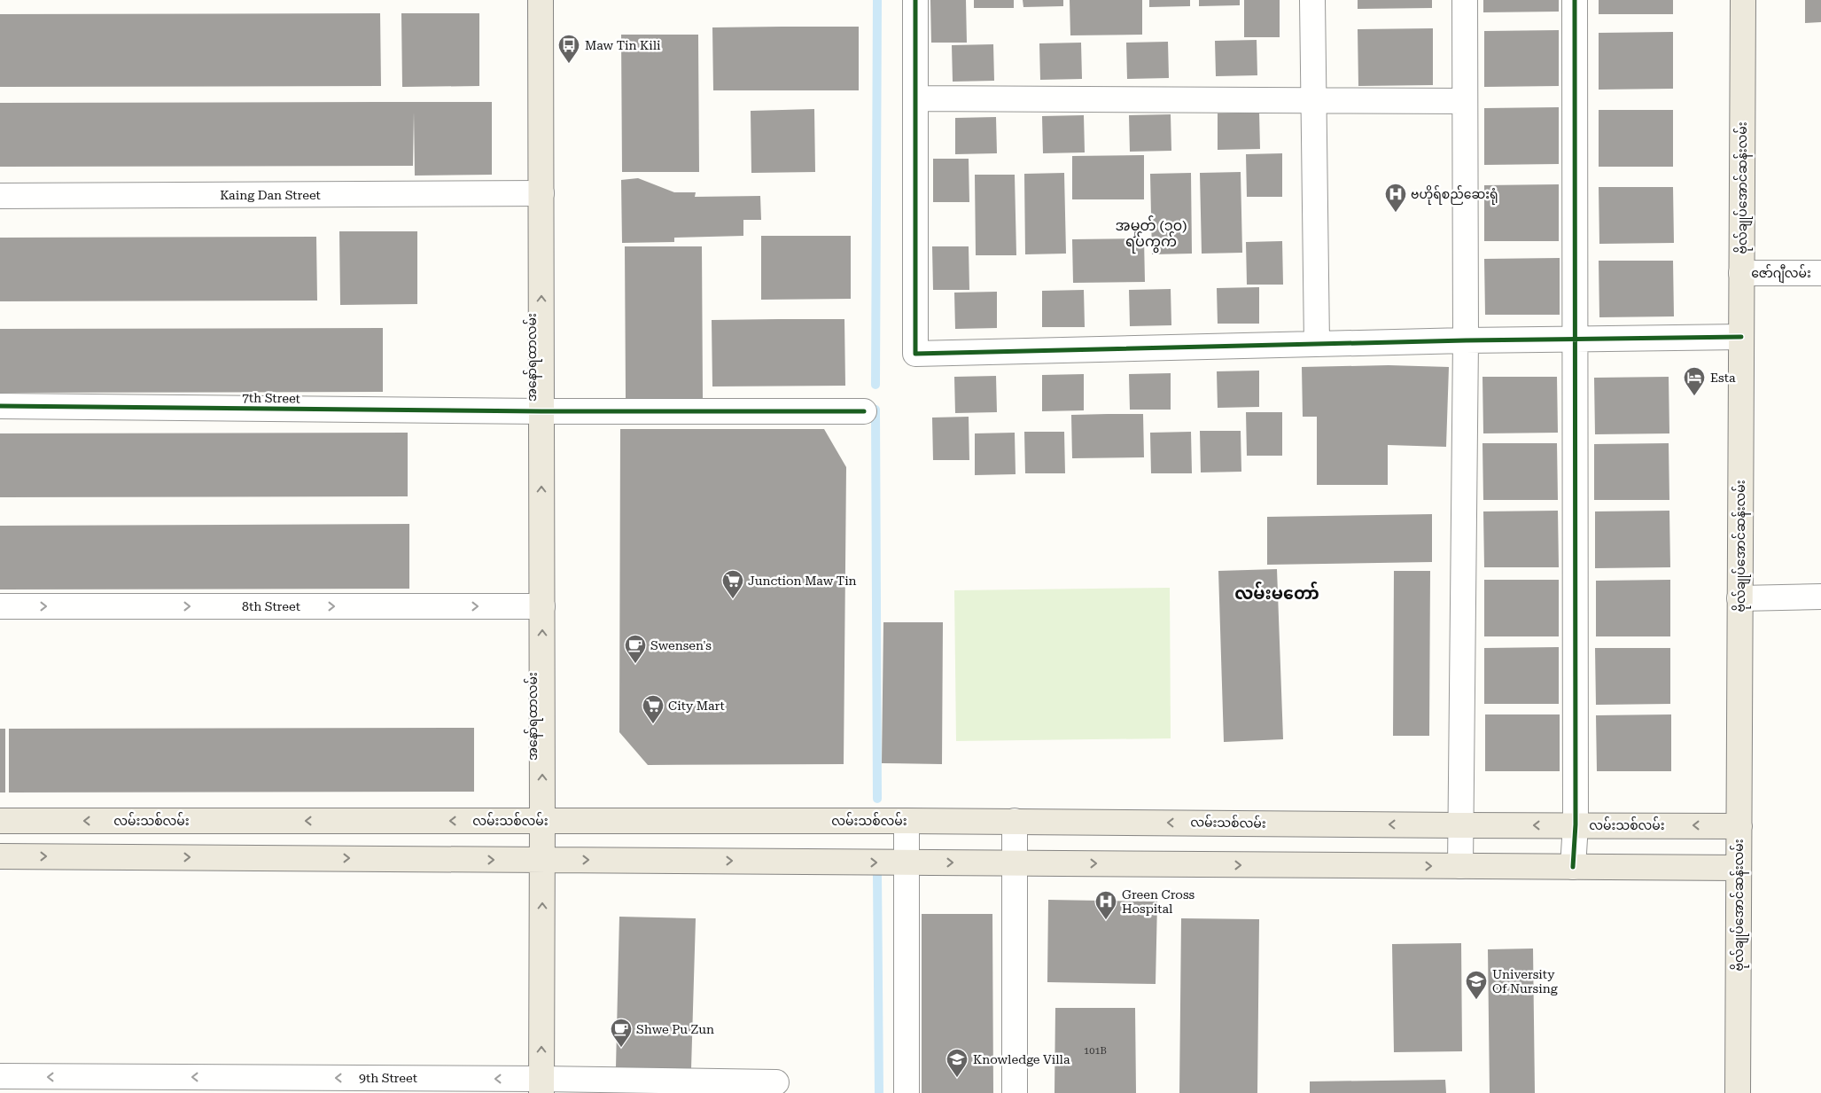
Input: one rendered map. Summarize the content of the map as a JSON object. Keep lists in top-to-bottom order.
{
  "streets": {
    "main road": ["ဗိုလ်ချုပ်အောင်ဆန်းလမ်း", "အနော်ရထာလမ်း", "လမ်းသစ်လမ်း"],
    "street": [
      "Kaing Dan Street",
      "ဇော်ဂျီလမ်း",
      "7th Street",
      "8th Street",
      "9th Street"
    ]
  },
  "crossings": [
    ["ဗိုလ်ချုပ်အောင်ဆန်းလမ်း", "ဇော်ဂျီလမ်း"],
    ["ဗိုလ်ချုပ်အောင်ဆန်းလမ်း", "လမ်းသစ်လမ်း"],
    ["Kaing Dan Street", "အနော်ရထာလမ်း"],
    ["အနော်ရထာလမ်း", "7th Street"],
    ["အနော်ရထာလမ်း", "8th Street"],
    ["အနော်ရထာလမ်း", "လမ်းသစ်လမ်း"],
    ["အနော်ရထာလမ်း", "9th Street"]
  ],
  "one_way": ["အနော်ရထာလမ်း", "8th Street", "9th Street"],
  "districts": ["အမှတ် (၁၀) ရပ်ကွက်", "လမ်းမတော်"],
  "places": {
    "bus stop": ["Maw Tin Kili"],
    "hospital": ["ဗဟိုရ်စည်ဆေးရုံ", "Green Cross Hospital"],
    "hotel": ["Esta"],
    "supermarket": ["Junction Maw Tin", "City Mart"],
    "cafe": ["Swensen's", "Shwe Pu Zun"],
    "school or university": ["University Of Nursing", "Knowledge Villa"]
  },
  "house_numbers": ["101B"]
}
